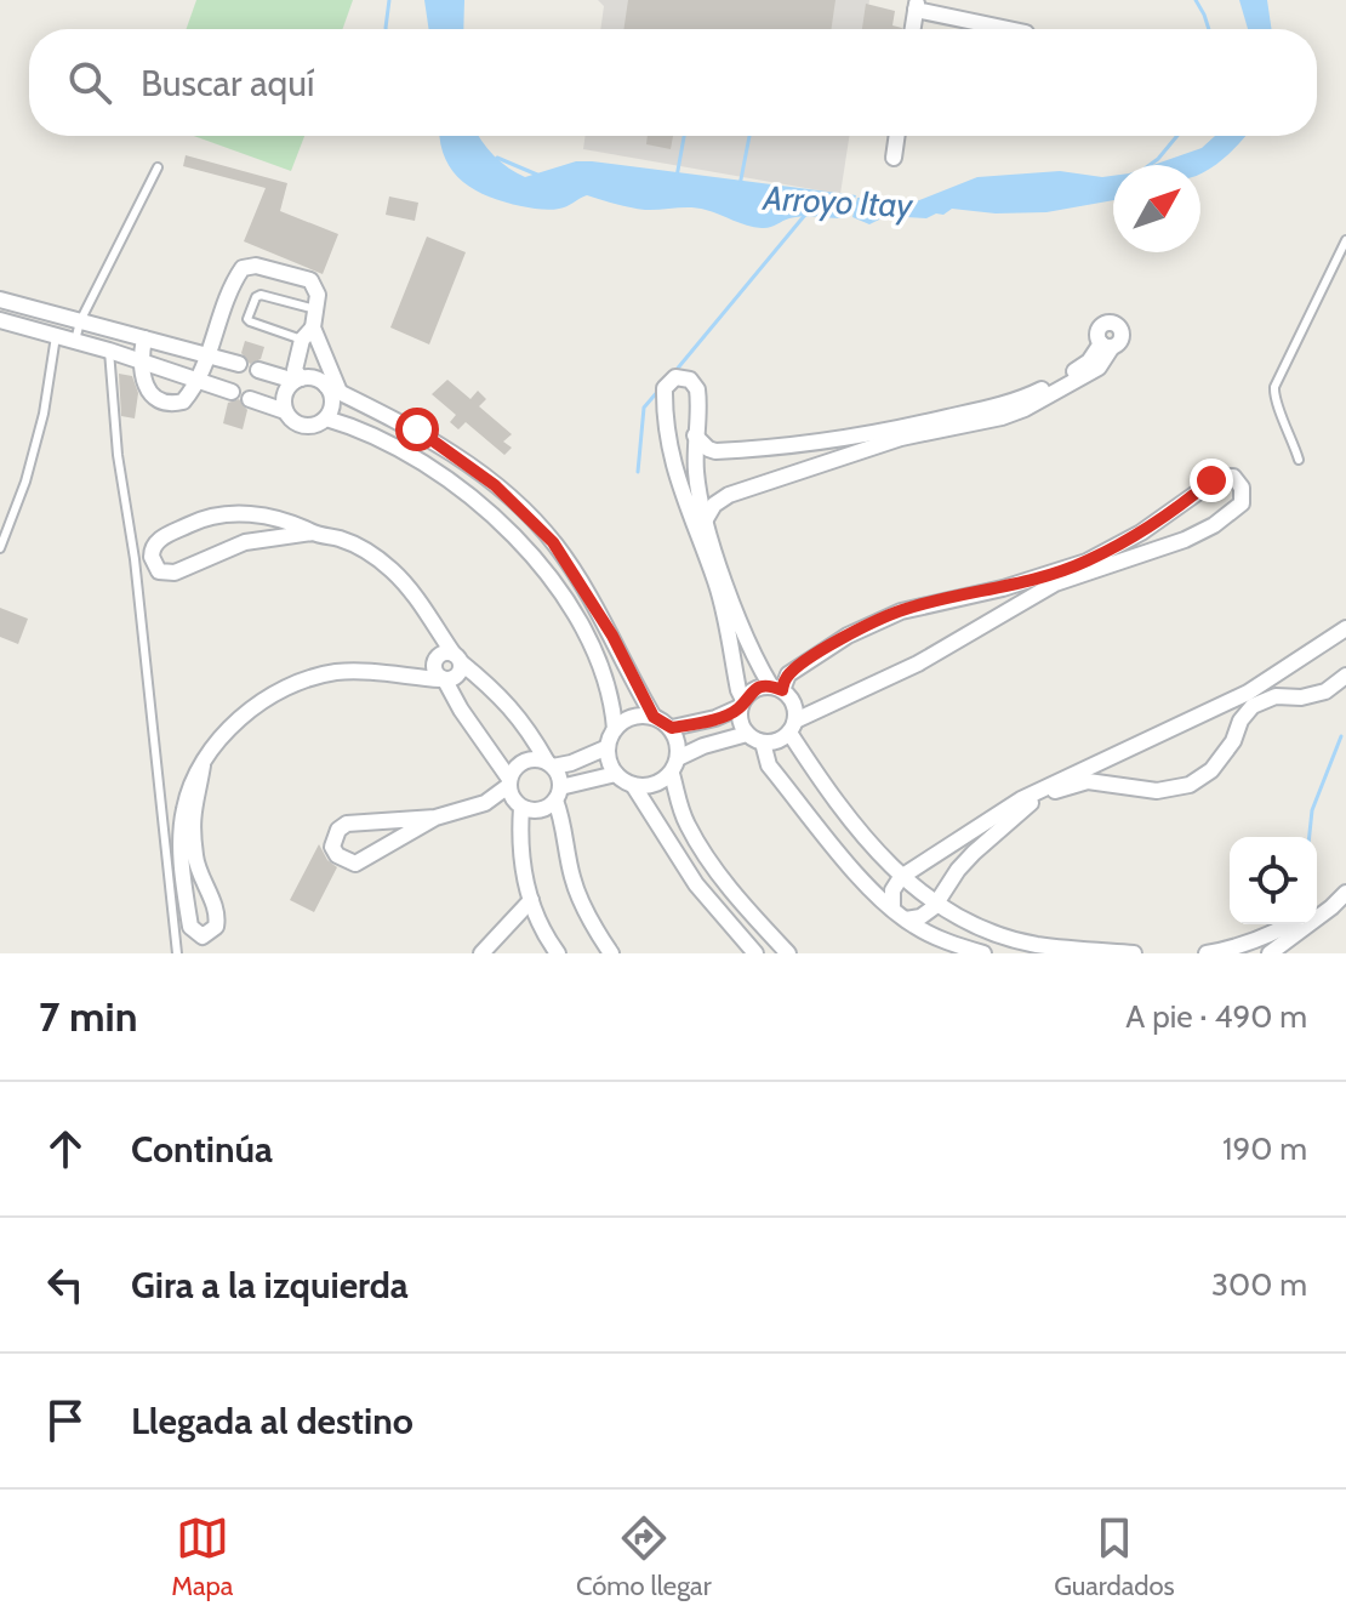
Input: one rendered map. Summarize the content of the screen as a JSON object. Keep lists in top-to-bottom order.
{
  "water": ["Arroyo Itay"],
  "north": "top right",
  "page": {
    "search": "Buscar aquí",
    "heading": ["7 min", "A pie · 490 m"],
    "list": [
      ["Continúa", "190 m"],
      ["Gira a la izquierda", "300 m"],
      "Llegada al destino"
    ],
    "nav": ["Mapa", "Cómo llegar", "Guardados"]
  }
}
